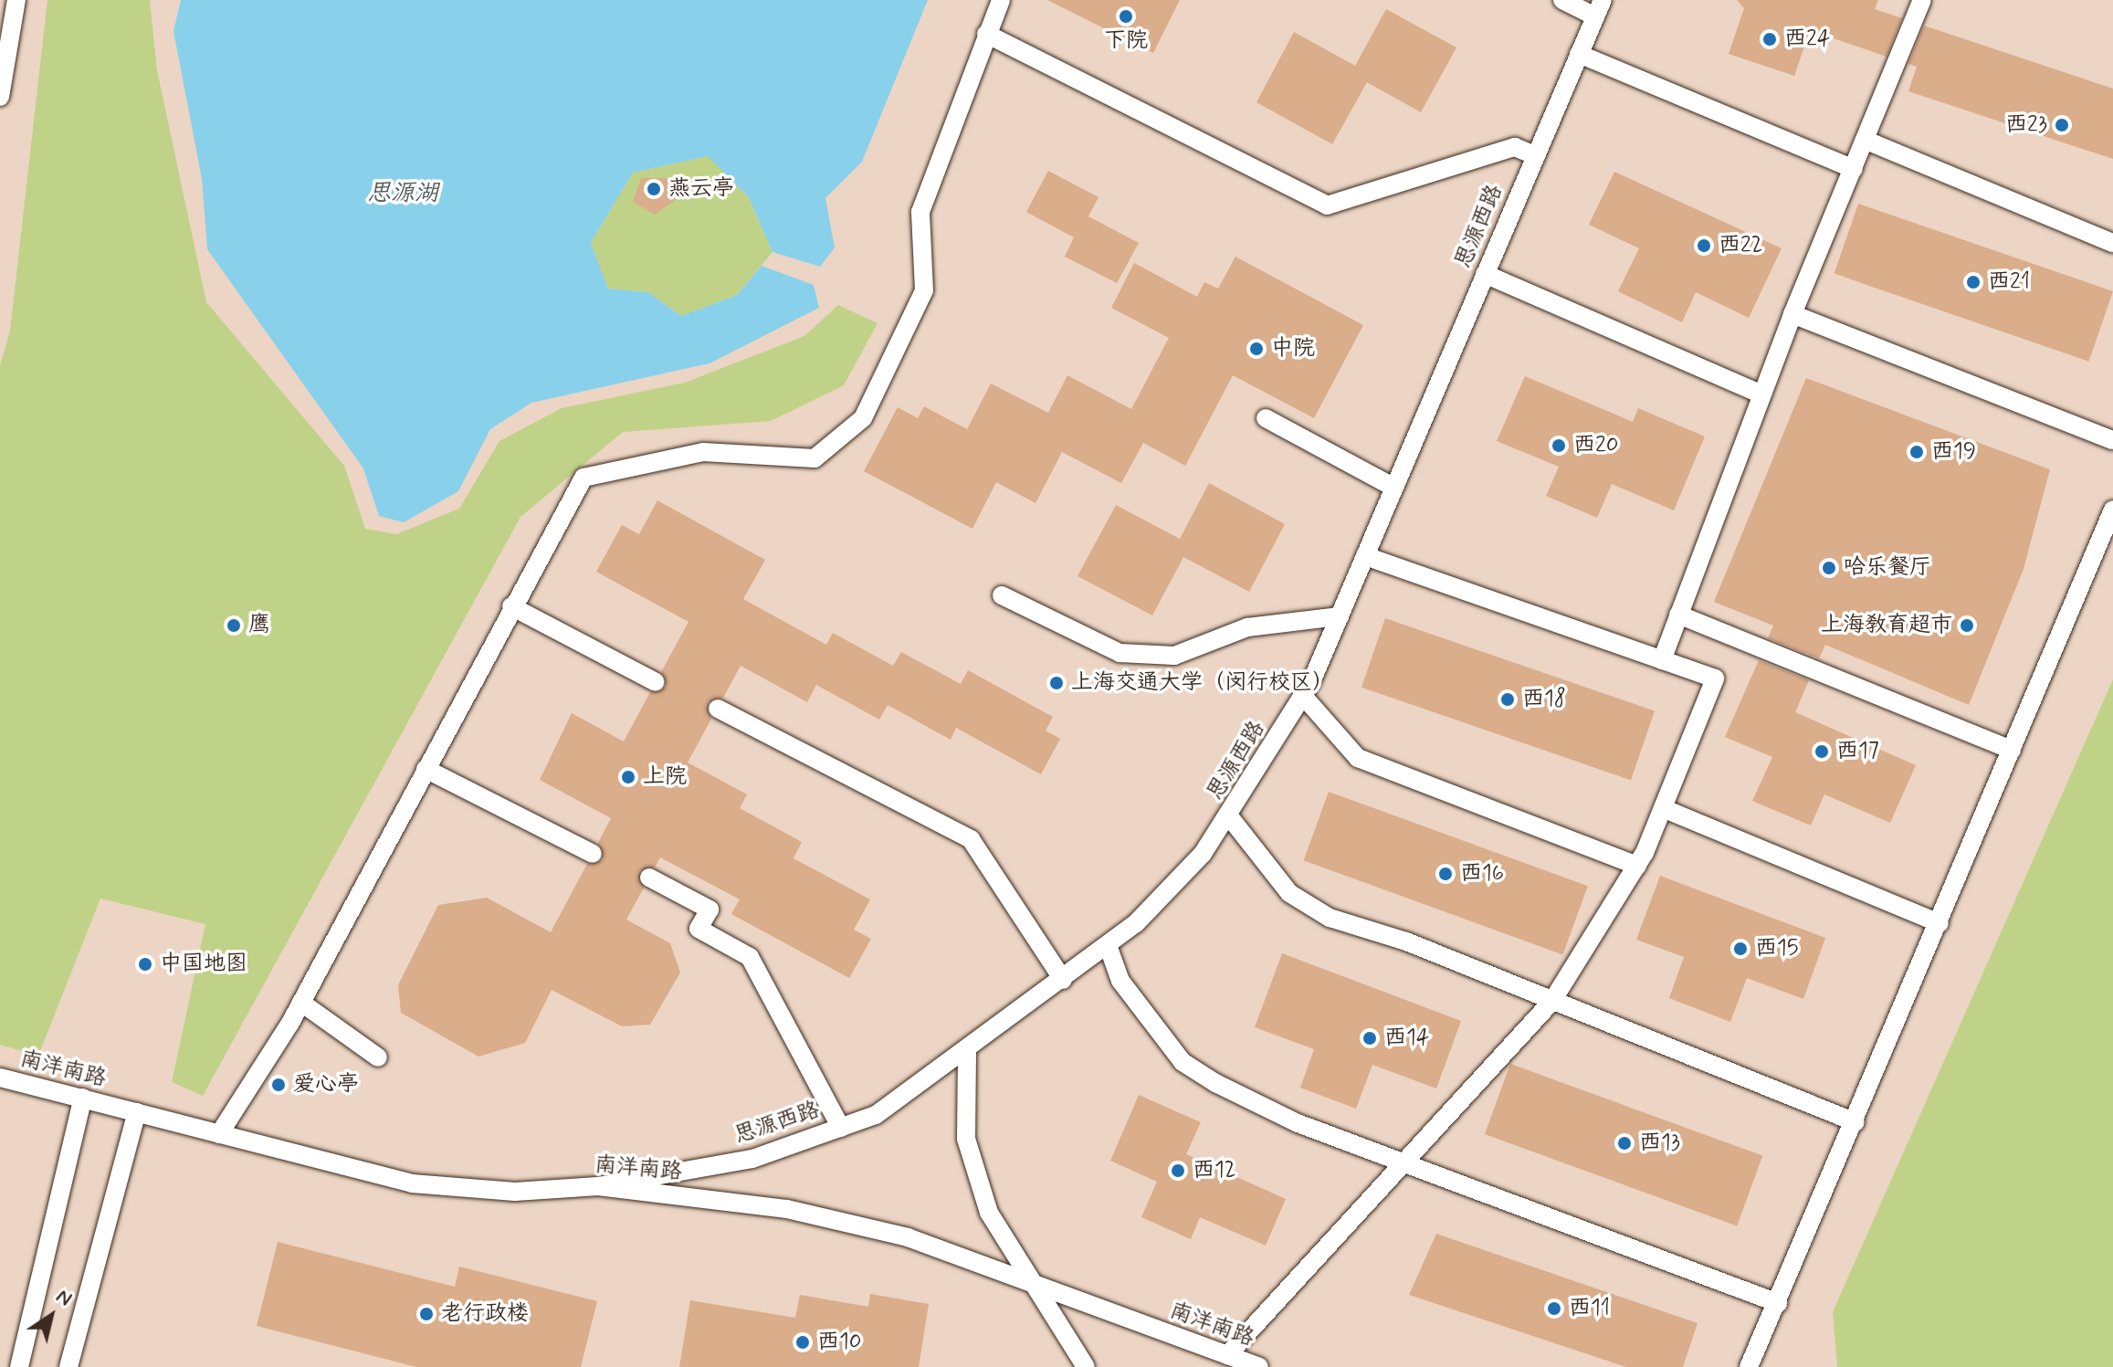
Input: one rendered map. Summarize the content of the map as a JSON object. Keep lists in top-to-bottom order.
{
  "streets": {
    "lane": ["思源西路", "南洋南路"]
  },
  "crossings": [
    ["思源西路", "南洋南路"]
  ],
  "water": ["思源湖"],
  "places": [
    "下院",
    "西24",
    "西23",
    "燕云亭",
    "西22",
    "西21",
    "中院",
    "西20",
    "西19",
    "哈乐餐厅",
    "鹰",
    "上海教育超市",
    "上海交通大学（闵行校区）",
    "西18",
    "西17",
    "上院",
    "西16",
    "西15",
    "中国地图",
    "西14",
    "爱心亭",
    "西13",
    "西12",
    "西11",
    "老行政楼",
    "西10"
  ],
  "north": "top right"
}
